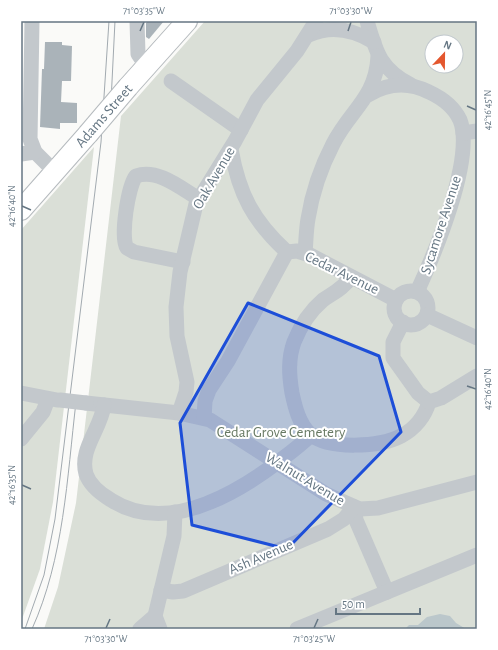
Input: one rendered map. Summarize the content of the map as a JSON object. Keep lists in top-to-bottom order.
{
  "streets": {
    "main road": ["Adams Street"],
    "street": [
      "Oak Avenue",
      "Sycamore Avenue",
      "Cedar Avenue",
      "Walnut Avenue",
      "Ash Avenue"
    ]
  },
  "crossings": [
    ["Oak Avenue", "Cedar Avenue"],
    ["Oak Avenue", "Walnut Avenue"],
    ["Sycamore Avenue", "Cedar Avenue"],
    ["Walnut Avenue", "Ash Avenue"]
  ],
  "parks": ["Cedar Grove Cemetery"],
  "scale_bar": "50 m",
  "north": "top",
  "coordinates": [
    "71°03'35\"W",
    "71°03'30\"W",
    "42°16'45\"N",
    "42°16'40\"N",
    "42°16'35\"N",
    "71°03'25\"W"
  ]
}
